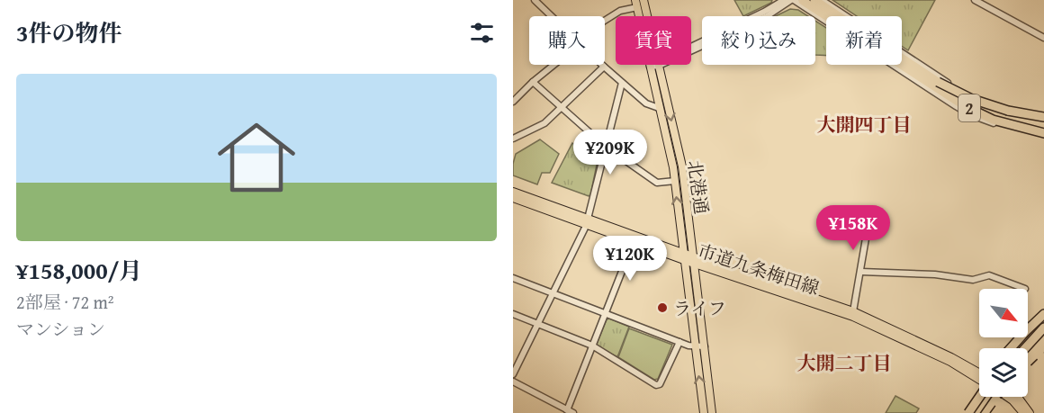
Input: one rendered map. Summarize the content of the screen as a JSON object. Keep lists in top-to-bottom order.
{
  "streets": {
    "highway": ["2"],
    "main road": ["北港通", "市道九条梅田線"]
  },
  "crossings": [
    ["北港通", "市道九条梅田線"]
  ],
  "districts": ["大開四丁目", "大開二丁目"],
  "places": ["ライフ"],
  "north": "bottom right",
  "page": {
    "heading": "3件の物件",
    "chip": [
      "購入",
      "賃貸",
      "絞り込み",
      "新着"
    ],
    "list": [
      {
        "name": "¥158,000/月",
        "note": "2部屋 · 72 m² · マンション"
      }
    ],
    "price": ["¥209K", "¥158K", "¥120K"]
  }
}
